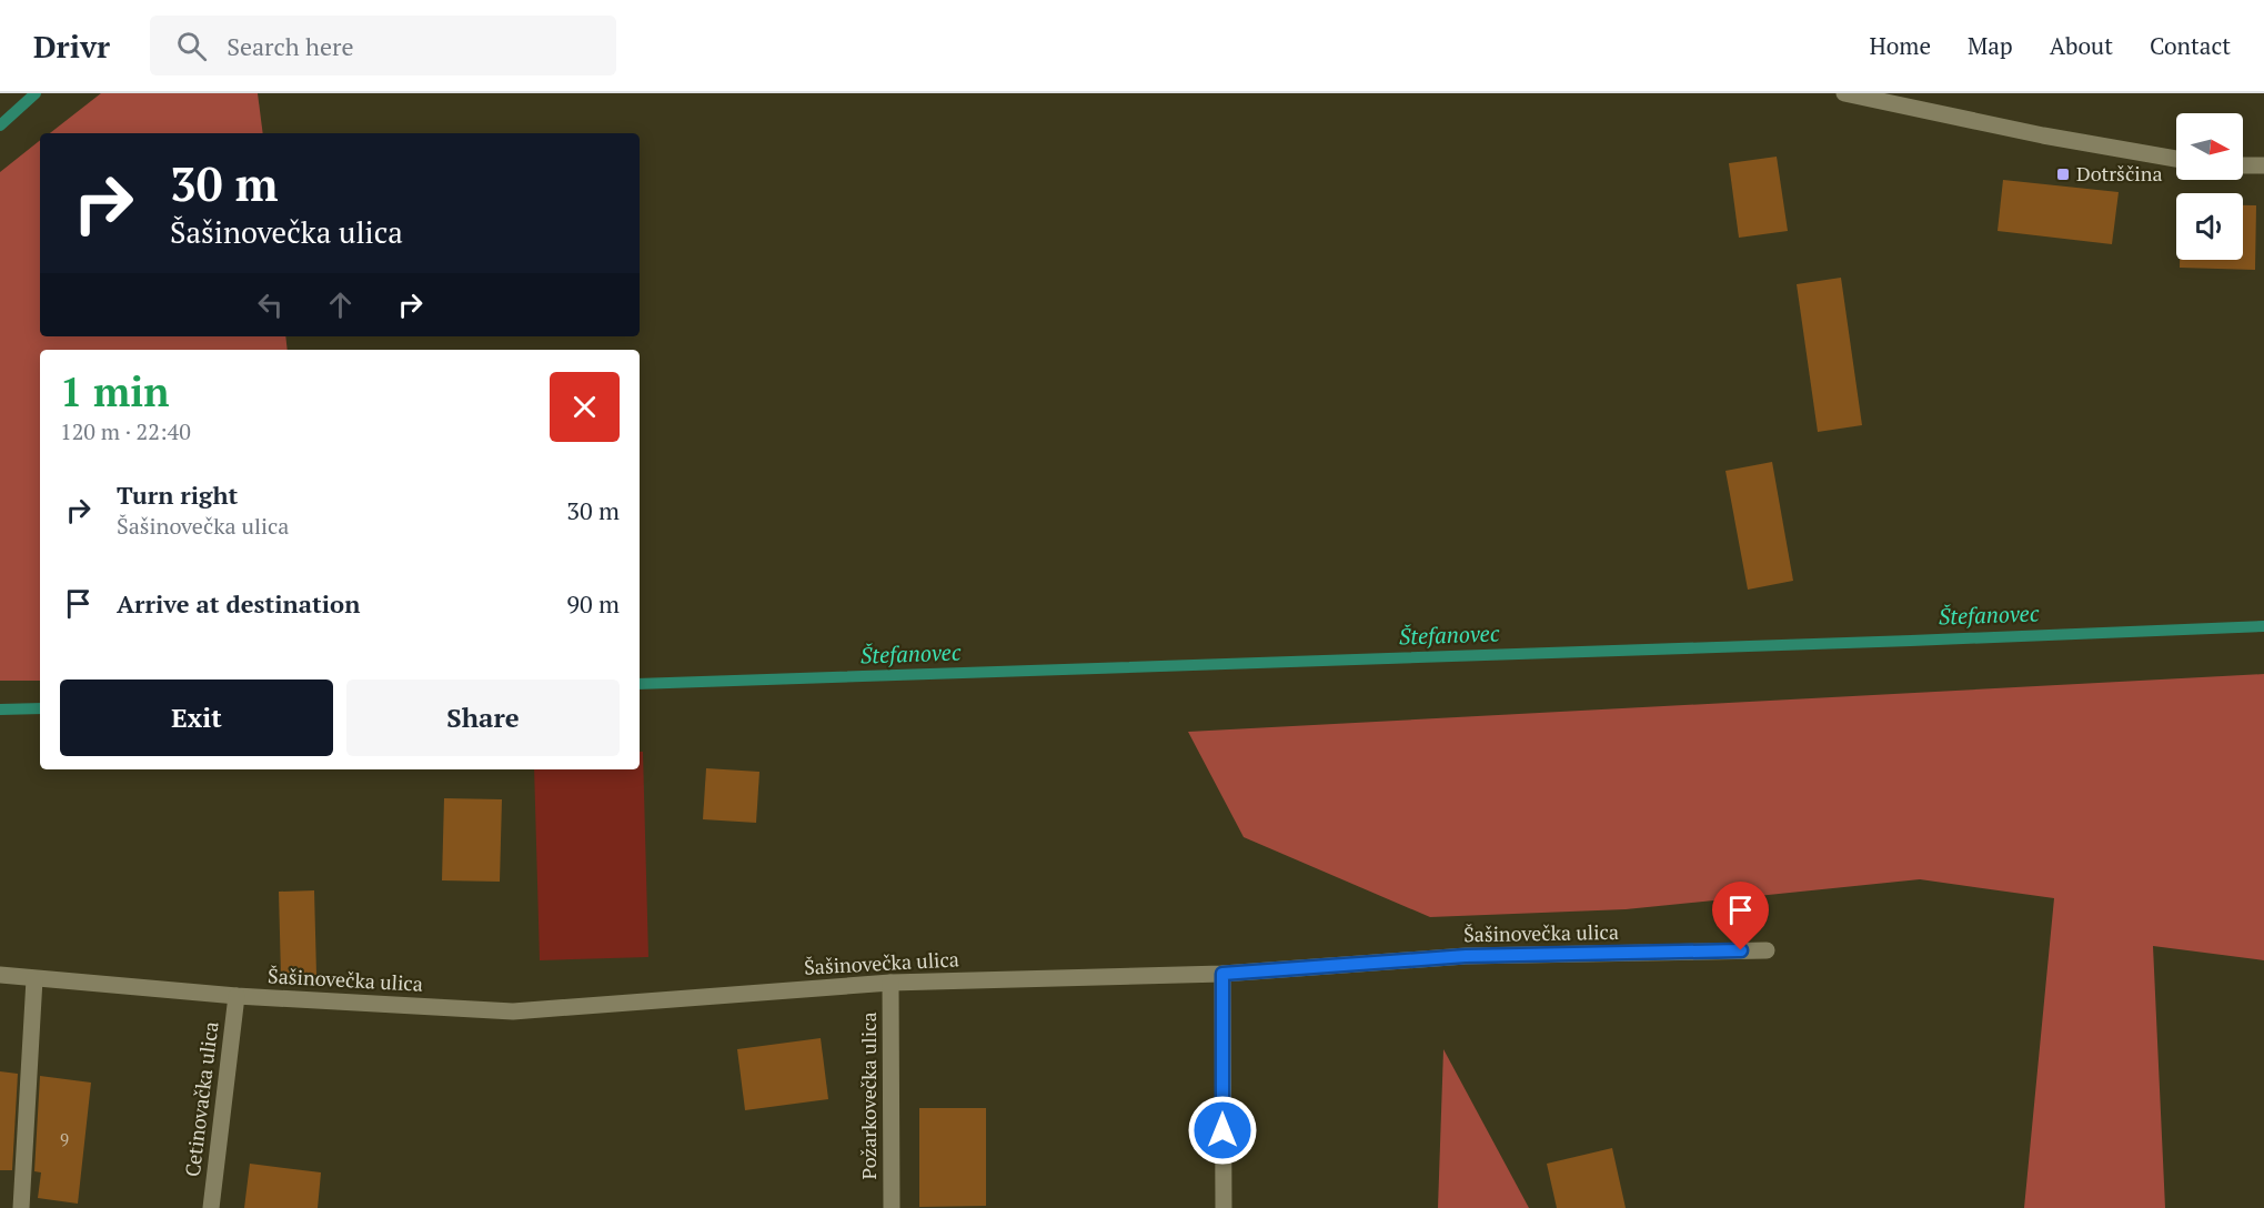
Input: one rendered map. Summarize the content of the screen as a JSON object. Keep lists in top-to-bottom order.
{
  "streets": {
    "street": ["Šašinovečka ulica", "Požarkovečka ulica", "Cetinovačka ulica"]
  },
  "crossings": [
    ["Šašinovečka ulica", "Požarkovečka ulica"],
    ["Šašinovečka ulica", "Cetinovačka ulica"]
  ],
  "water": ["Štefanovec"],
  "places": {
    "transit": ["Dotrščina"]
  },
  "house_numbers": ["9"],
  "north": "right",
  "page": {
    "header": "Drivr",
    "search": "Search here",
    "nav": [
      "Home",
      "Map",
      "About",
      "Contact"
    ],
    "turn": ["30 m", "Šašinovečka ulica"],
    "heading": ["1 min", "120 m · 22:40"],
    "list": [
      {
        "name": "Turn right",
        "note": "Šašinovečka ulica",
        "value": "30 m"
      },
      {
        "name": "Arrive at destination",
        "value": "90 m"
      }
    ],
    "buttons": ["Exit", "Share"]
  }
}
